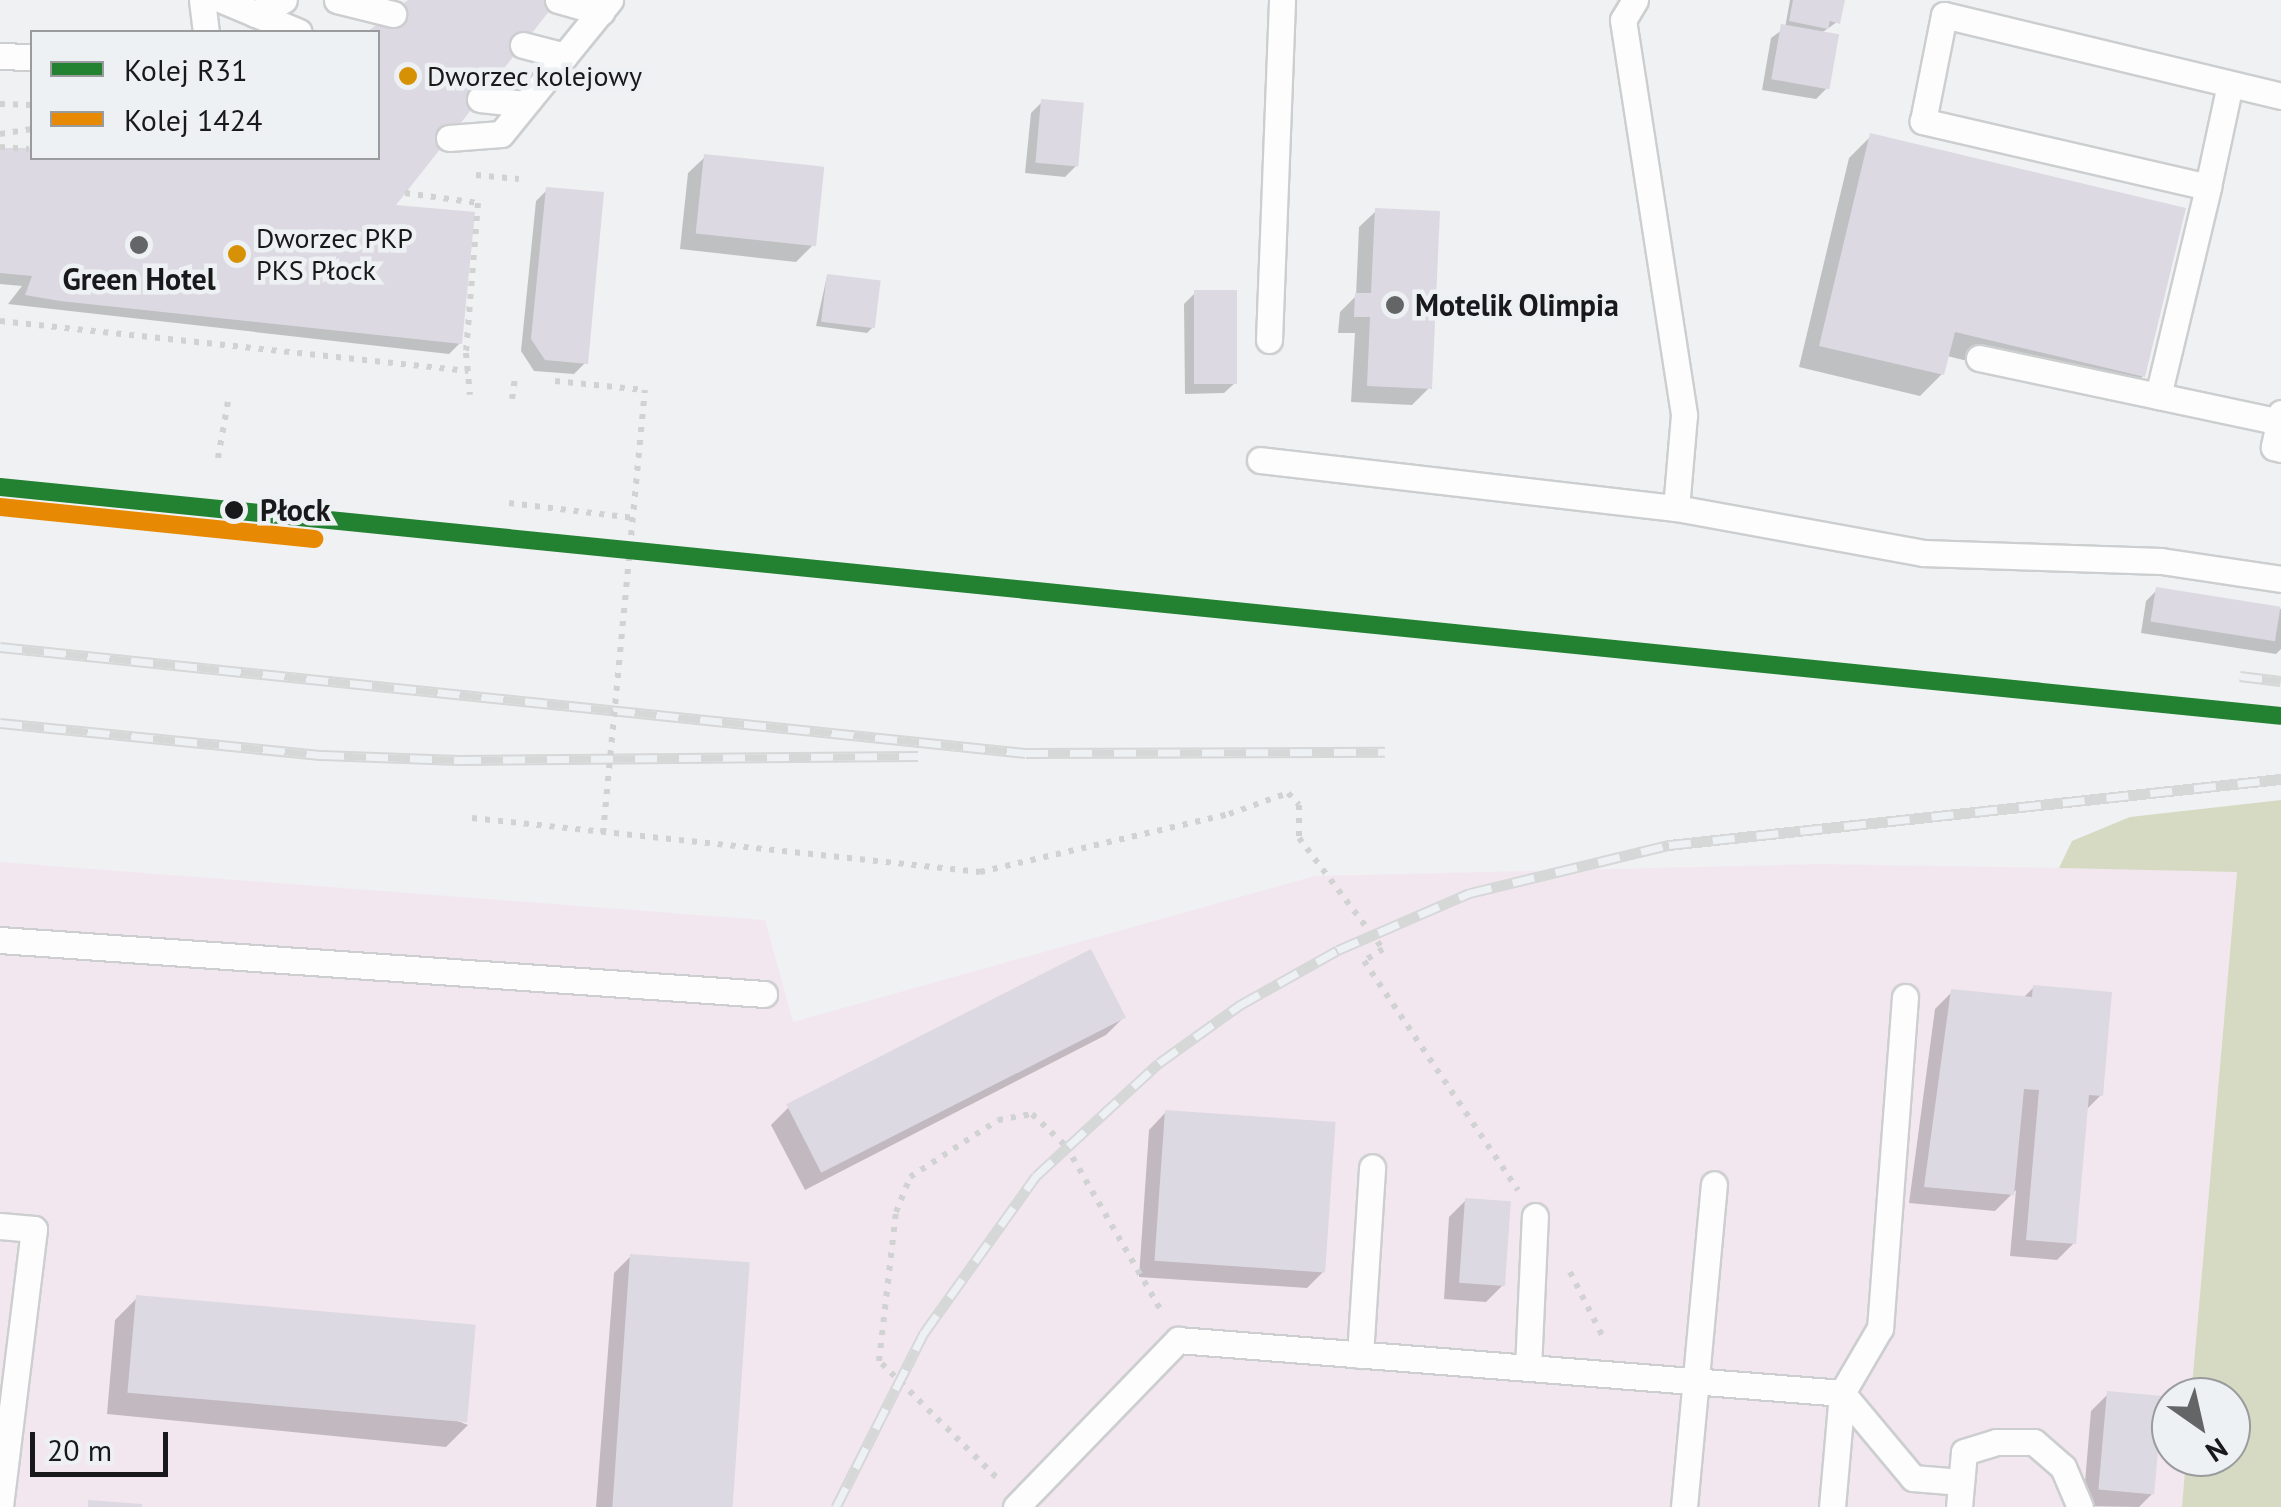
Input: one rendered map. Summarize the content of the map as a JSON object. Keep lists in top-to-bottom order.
{
  "places": [
    "Dworzec kolejowy",
    "Green Hotel",
    "Dworzec PKP PKS Płock",
    "Motelik Olimpia",
    "Płock"
  ],
  "lines": ["rail line R31", "rail line 1424"],
  "legend": ["Kolej R31", "Kolej 1424"],
  "scale_bar": "20 m",
  "north": "bottom right"
}
